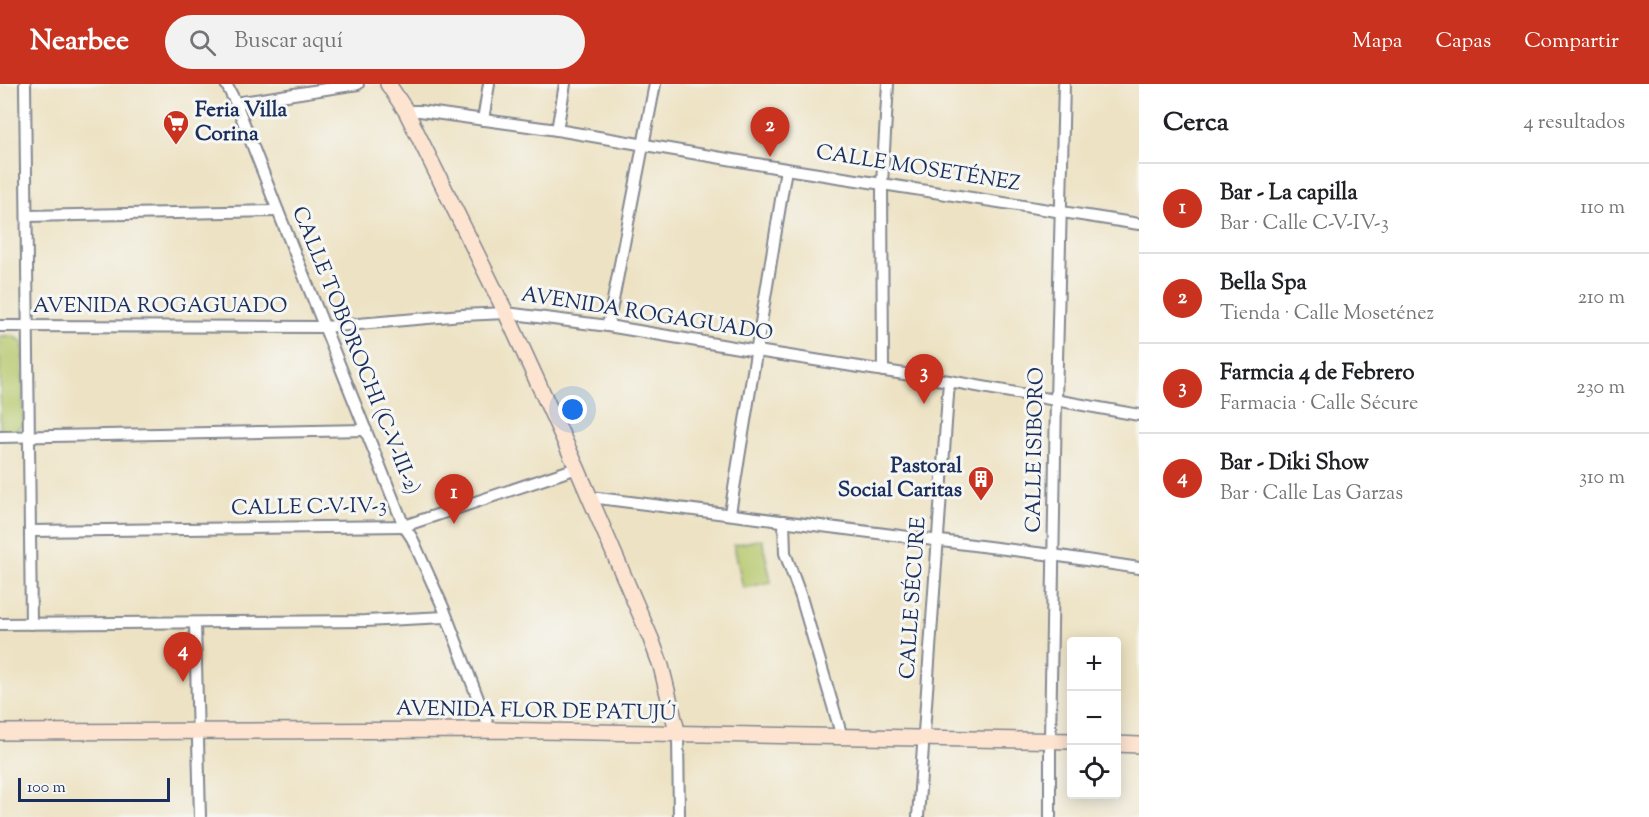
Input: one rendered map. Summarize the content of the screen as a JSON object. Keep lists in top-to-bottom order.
{
  "streets": {
    "main road": ["AVENIDA FLOR DE PATUJÚ"],
    "street": [
      "CALLE MOSETÉNEZ",
      "AVENIDA ROGAGUADO",
      "CALLE TOBOROCHI (C-V-III-2)",
      "CALLE ISIBORO",
      "CALLE C-V-IV-3",
      "CALLE SÉCURE"
    ]
  },
  "crossings": [
    ["CALLE MOSETÉNEZ", "CALLE ISIBORO"],
    ["AVENIDA ROGAGUADO", "CALLE TOBOROCHI (C-V-III-2)"],
    ["AVENIDA ROGAGUADO", "CALLE ISIBORO"],
    ["AVENIDA ROGAGUADO", "CALLE SÉCURE"],
    ["CALLE TOBOROCHI (C-V-III-2)", "CALLE C-V-IV-3"],
    ["CALLE TOBOROCHI (C-V-III-2)", "AVENIDA FLOR DE PATUJÚ"],
    ["CALLE ISIBORO", "AVENIDA FLOR DE PATUJÚ"],
    ["CALLE SÉCURE", "AVENIDA FLOR DE PATUJÚ"]
  ],
  "places": {
    "supermarket": ["Feria Villa Corina"],
    "building": ["Pastoral Social Caritas"]
  },
  "scale_bar": "100 m",
  "page": {
    "header": "Nearbee",
    "search": "Buscar aquí",
    "nav": ["Mapa", "Capas", "Compartir"],
    "heading": ["Cerca", "4 resultados"],
    "pins": [
      "2",
      "3",
      "1",
      "4"
    ],
    "list": [
      {
        "mark": "1",
        "name": "Bar - La capilla",
        "note": "Bar · Calle C-V-IV-3",
        "value": "110 m"
      },
      {
        "mark": "2",
        "name": "Bella Spa",
        "note": "Tienda · Calle Moseténez",
        "value": "210 m"
      },
      {
        "mark": "3",
        "name": "Farmcia 4 de Febrero",
        "note": "Farmacia · Calle Sécure",
        "value": "230 m"
      },
      {
        "mark": "4",
        "name": "Bar - Diki Show",
        "note": "Bar · Calle Las Garzas",
        "value": "310 m"
      }
    ],
    "map_buttons": ["+", "−"],
    "scale": "100 m"
  }
}
